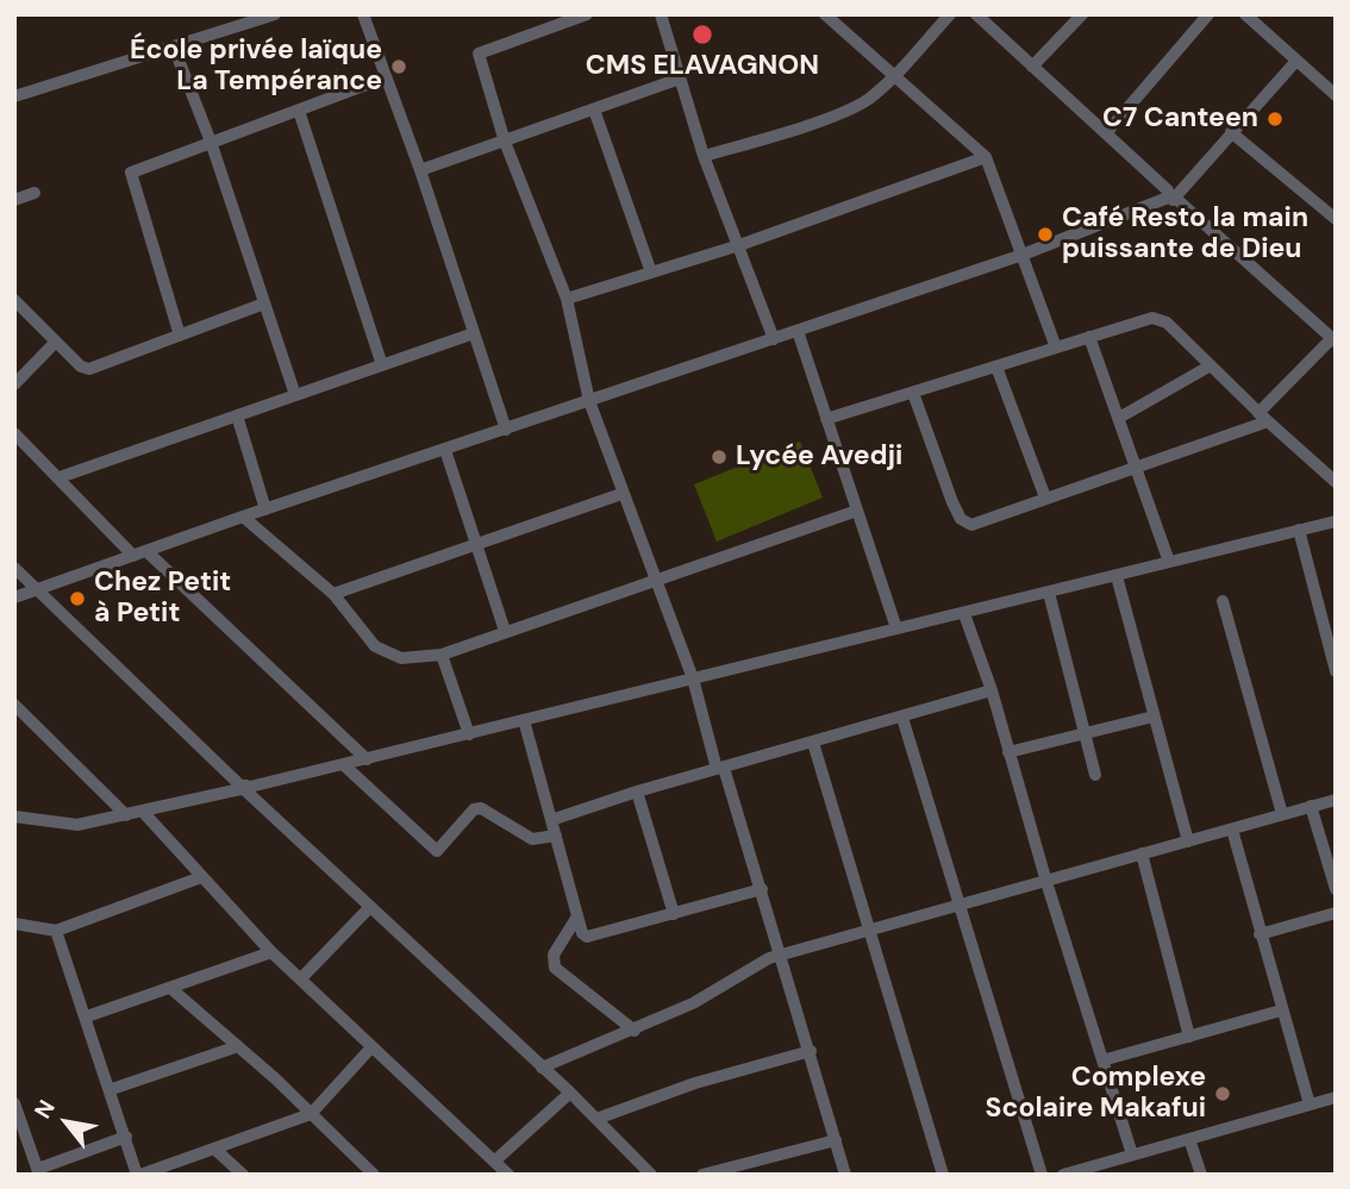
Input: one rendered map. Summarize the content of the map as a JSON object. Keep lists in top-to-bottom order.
{
  "places": [
    "CMS ELAVAGNON",
    "École privée laïque La Tempérance",
    "C7 Canteen",
    "Café Resto la main puissante de Dieu",
    "Lycée Avedji",
    "Chez Petit à Petit",
    "Complexe Scolaire Makafui"
  ],
  "north": "top left"
}
